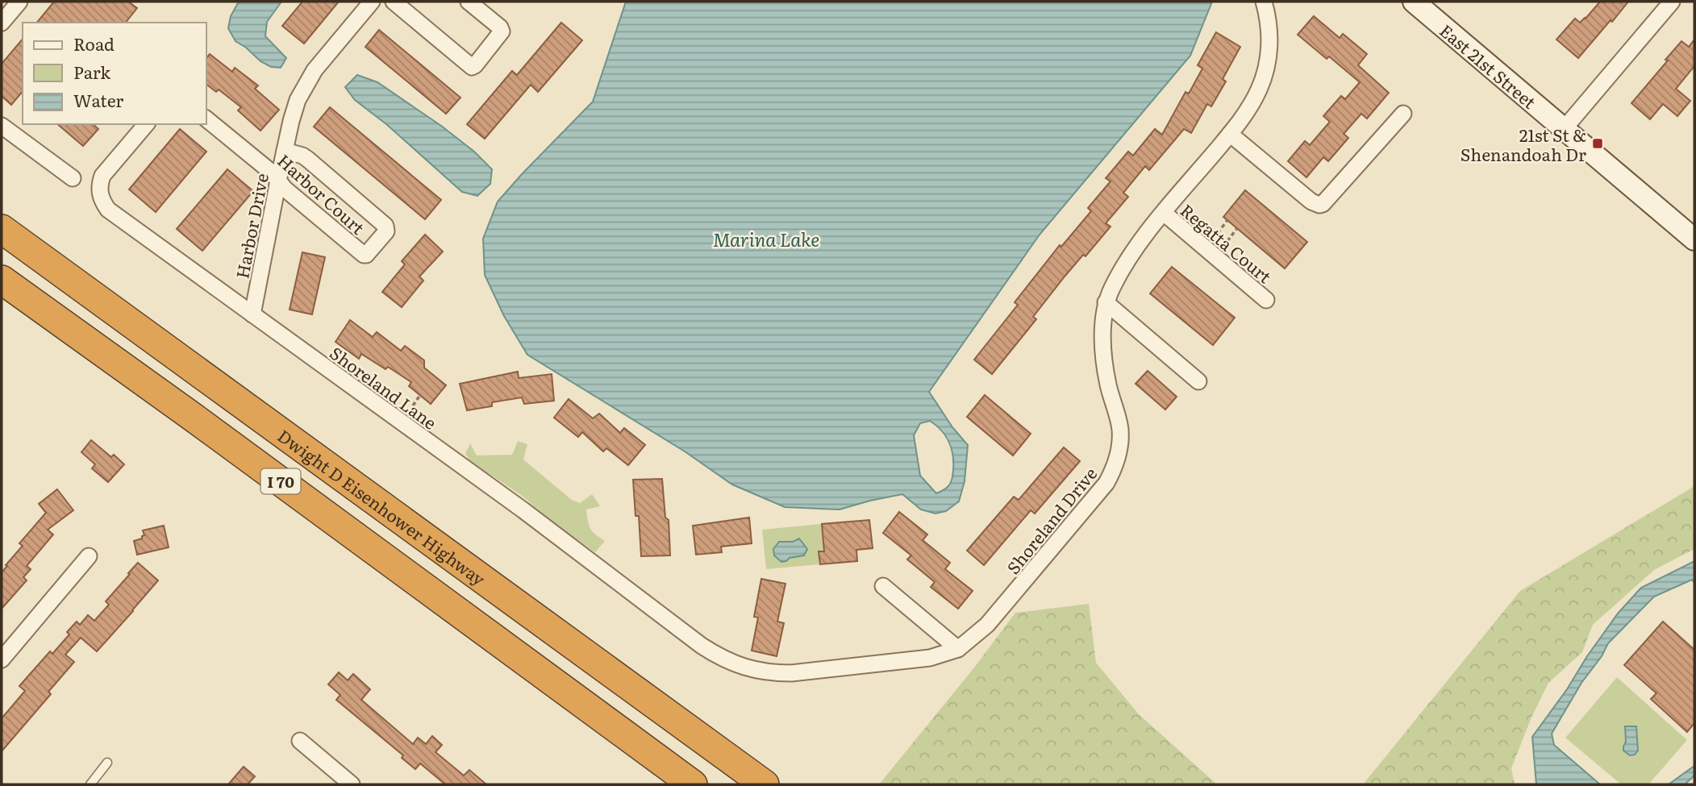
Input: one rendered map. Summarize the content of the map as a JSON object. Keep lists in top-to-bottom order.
{
  "streets": {
    "highway": ["I 70", "Dwight D Eisenhower Highway"],
    "main road": ["East 21st Street"],
    "street": [
      "Harbor Court",
      "Harbor Drive",
      "Regatta Court",
      "Shoreland Lane",
      "Shoreland Drive"
    ]
  },
  "crossings": [
    ["Harbor Court", "Harbor Drive"],
    ["Harbor Drive", "Shoreland Lane"],
    ["Regatta Court", "Shoreland Drive"],
    ["Shoreland Lane", "Shoreland Drive"]
  ],
  "water": ["Marina Lake"],
  "places": {
    "transit": ["21st St & Shenandoah Dr"]
  },
  "legend": ["Road", "Park", "Water"]
}
